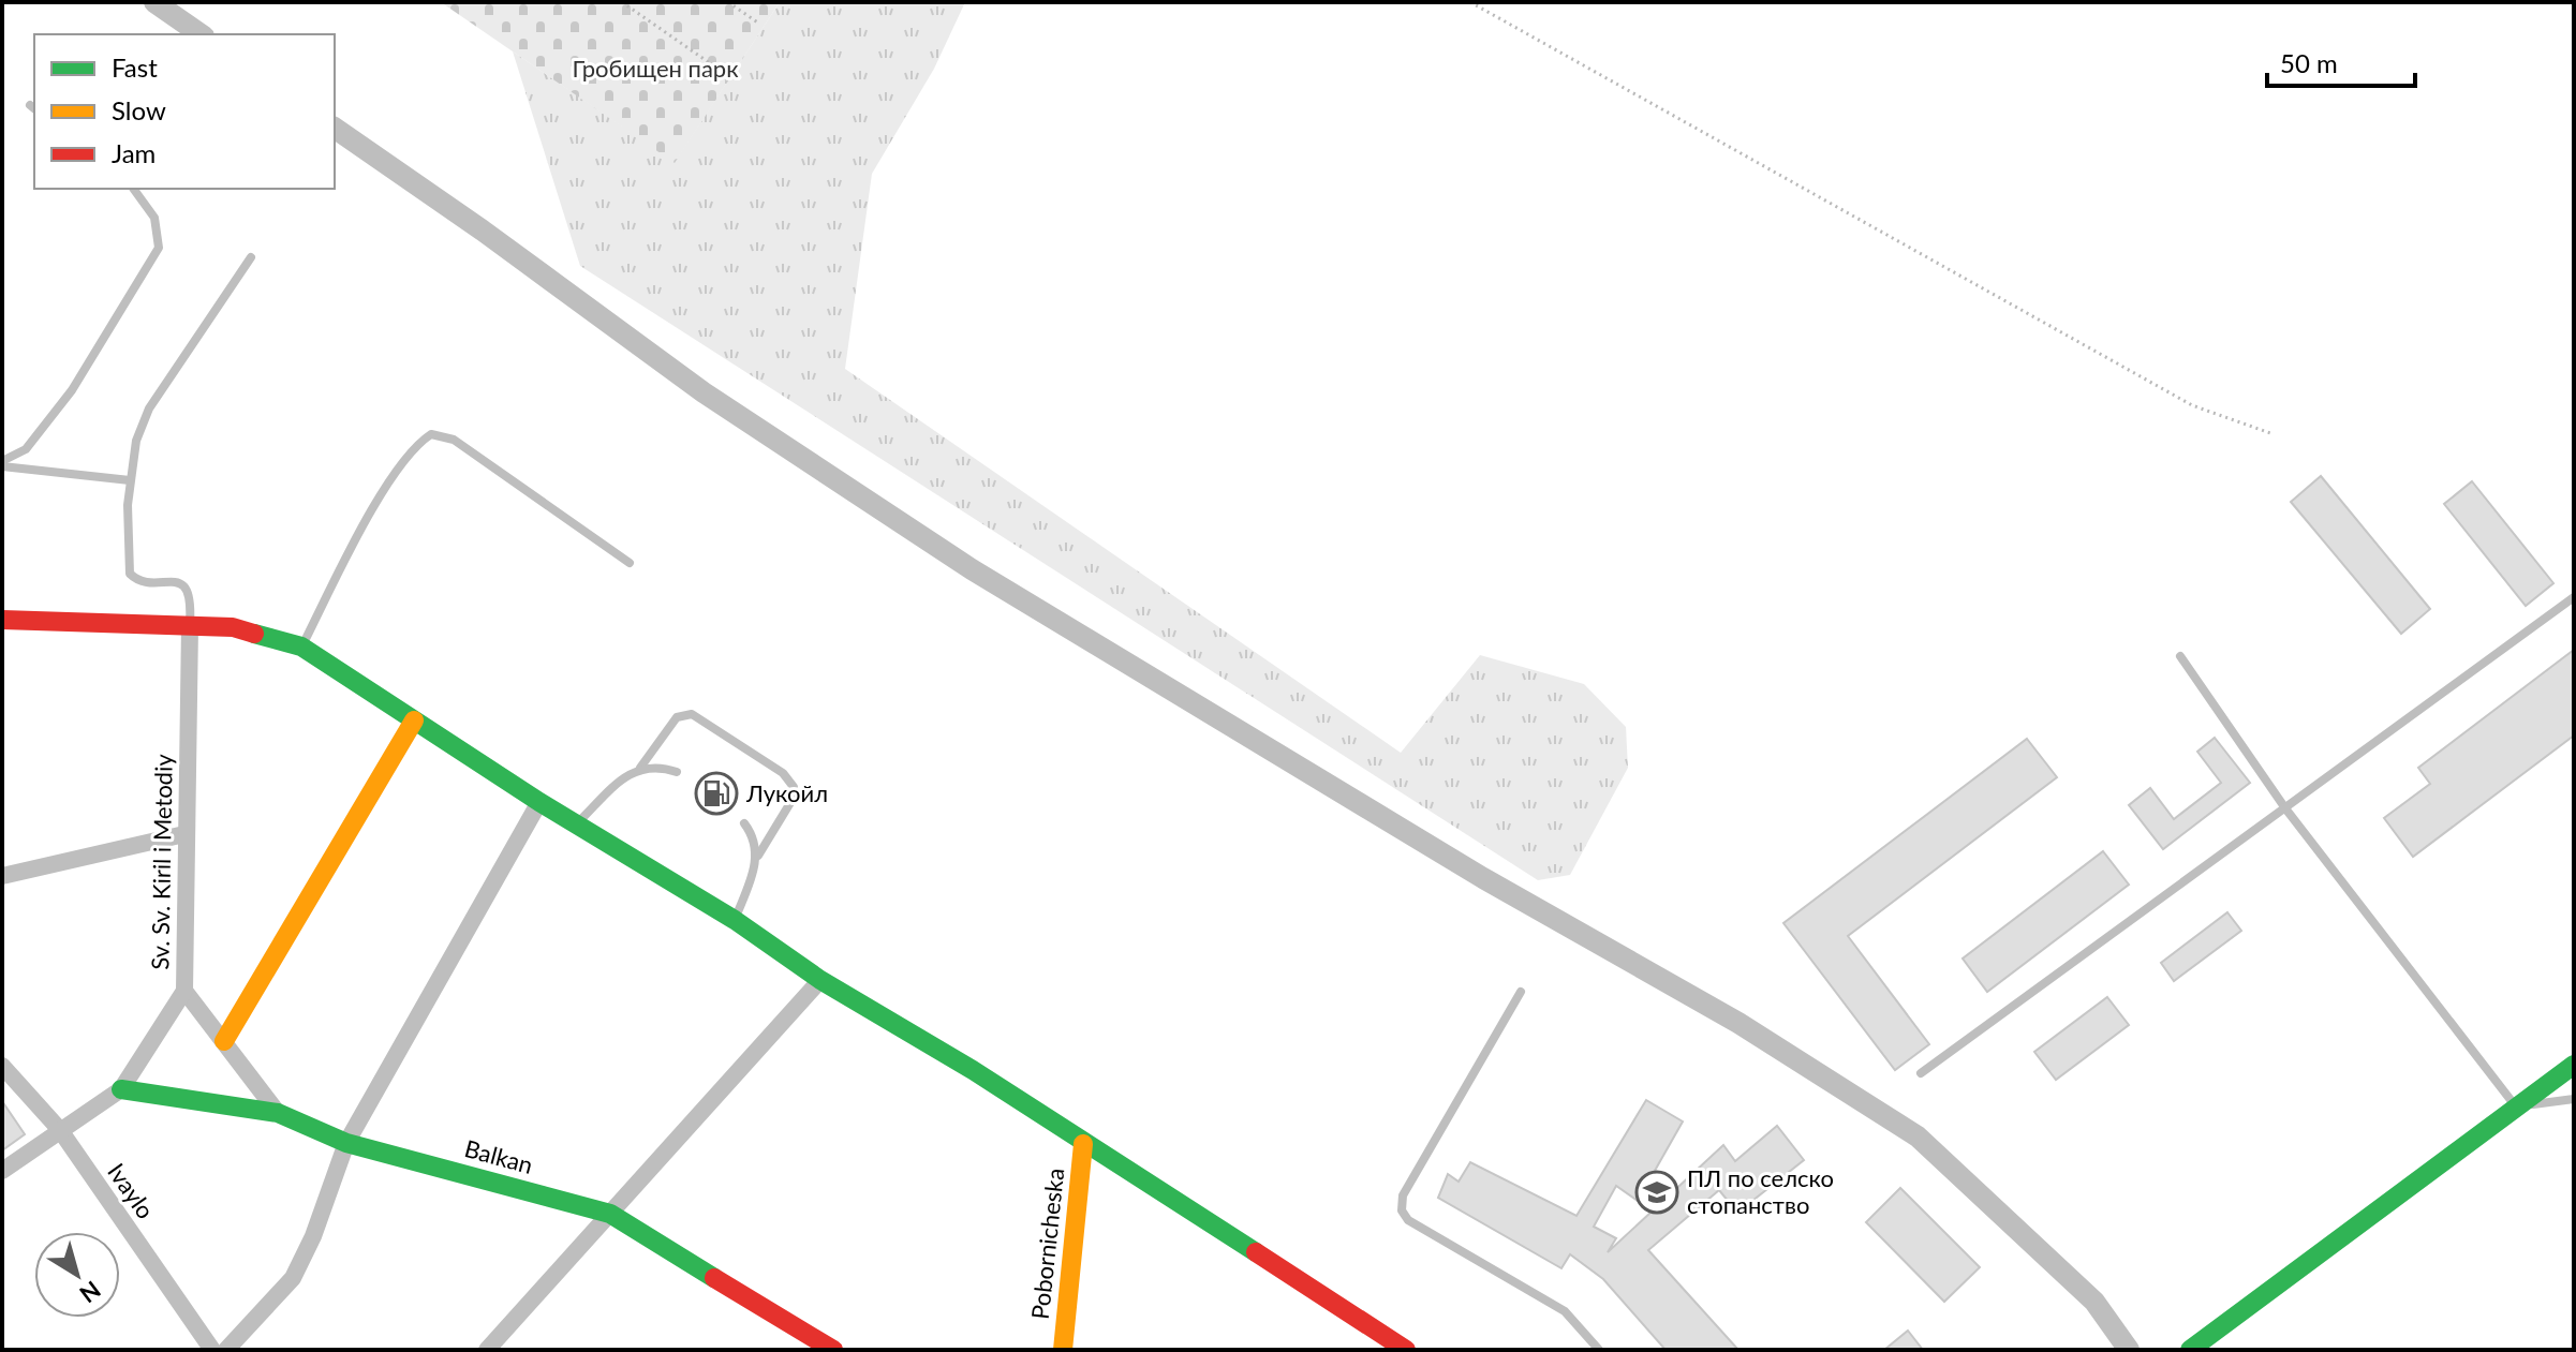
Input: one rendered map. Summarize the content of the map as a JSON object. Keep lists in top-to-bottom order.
{
  "streets": {
    "main road": ["Balkan", "Pobornicheska"],
    "street": ["Sv. Sv. Kiril i Metodiy", "Ivaylo"]
  },
  "crossings": [
    ["Sv. Sv. Kiril i Metodiy", "Balkan"],
    ["Sv. Sv. Kiril i Metodiy", "Ivaylo"]
  ],
  "parks": ["Гробищен парк"],
  "places": {
    "fuel station": ["Лукойл"],
    "school or university": ["ПЛ по селско стопанство"]
  },
  "legend": ["Fast", "Slow", "Jam"],
  "scale_bar": "50 m",
  "north": "bottom right"
}
